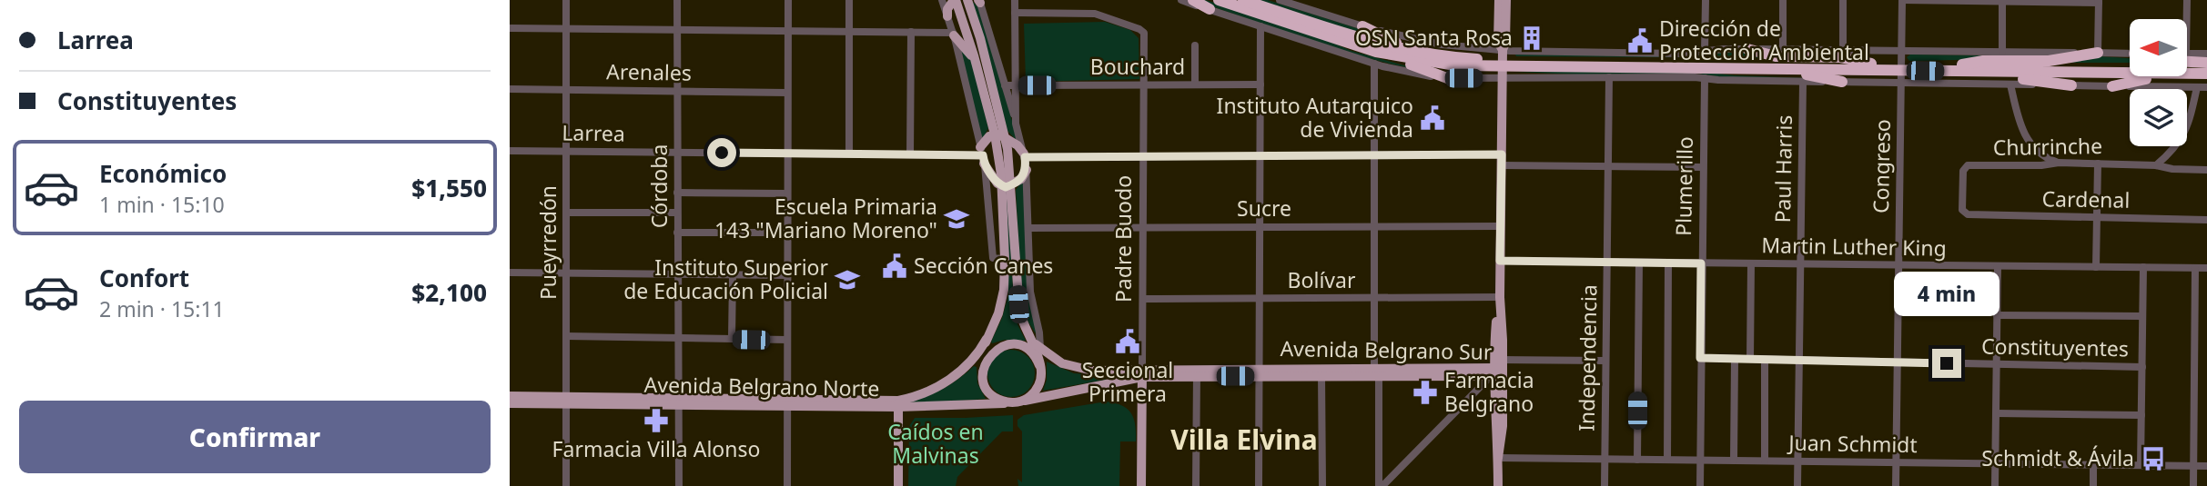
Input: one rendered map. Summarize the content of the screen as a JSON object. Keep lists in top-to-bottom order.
{
  "streets": {
    "main road": ["Padre Buodo", "Avenida Belgrano Sur", "Avenida Belgrano Norte"],
    "street": [
      "Bouchard",
      "Arenales",
      "Larrea",
      "Churrinche",
      "Congreso",
      "Paul Harris",
      "Córdoba",
      "Plumerillo",
      "Cardenal",
      "Sucre",
      "Pueyrredón",
      "Martin Luther King",
      "Bolívar",
      "Constituyentes",
      "Independencia",
      "Juan Schmidt"
    ]
  },
  "crossings": [
    ["Bouchard", "Padre Buodo"],
    ["Arenales", "Córdoba"],
    ["Arenales", "Pueyrredón"],
    ["Larrea", "Córdoba"],
    ["Larrea", "Pueyrredón"],
    ["Churrinche", "Cardenal"],
    ["Congreso", "Martin Luther King"],
    ["Congreso", "Constituyentes"],
    ["Congreso", "Juan Schmidt"],
    ["Paul Harris", "Martin Luther King"],
    ["Paul Harris", "Constituyentes"],
    ["Paul Harris", "Juan Schmidt"],
    ["Córdoba", "Avenida Belgrano Norte"],
    ["Plumerillo", "Martin Luther King"],
    ["Plumerillo", "Constituyentes"],
    ["Plumerillo", "Juan Schmidt"],
    ["Sucre", "Padre Buodo"],
    ["Padre Buodo", "Bolívar"],
    ["Padre Buodo", "Avenida Belgrano Sur"],
    ["Pueyrredón", "Avenida Belgrano Norte"],
    ["Martin Luther King", "Independencia"],
    ["Avenida Belgrano Sur", "Avenida Belgrano Norte"],
    ["Independencia", "Juan Schmidt"]
  ],
  "districts": ["Villa Elvina"],
  "parks": ["Caídos en Malvinas"],
  "places": {
    "building": ["OSN Santa Rosa"],
    "public building": [
      "Dirección de Protección Ambiental",
      "Instituto Autarquico de Vivienda",
      "Sección Canes",
      "Seccional Primera"
    ],
    "school or university": ["Escuela Primaria 143 \"Mariano Moreno\"", "Instituto Superior de Educación Policial"],
    "pharmacy": ["Farmacia Belgrano", "Farmacia Villa Alonso"],
    "bus stop": ["Schmidt & Ávila"]
  },
  "north": "left",
  "page": {
    "banner": ["Larrea", "Constituyentes"],
    "list": [
      {
        "name": "Económico",
        "note": "1 min · 15:10",
        "value": "$1,550"
      },
      {
        "name": "Confort",
        "note": "2 min · 15:11",
        "value": "$2,100"
      }
    ],
    "bubble": "4 min",
    "buttons": "Confirmar"
  }
}
